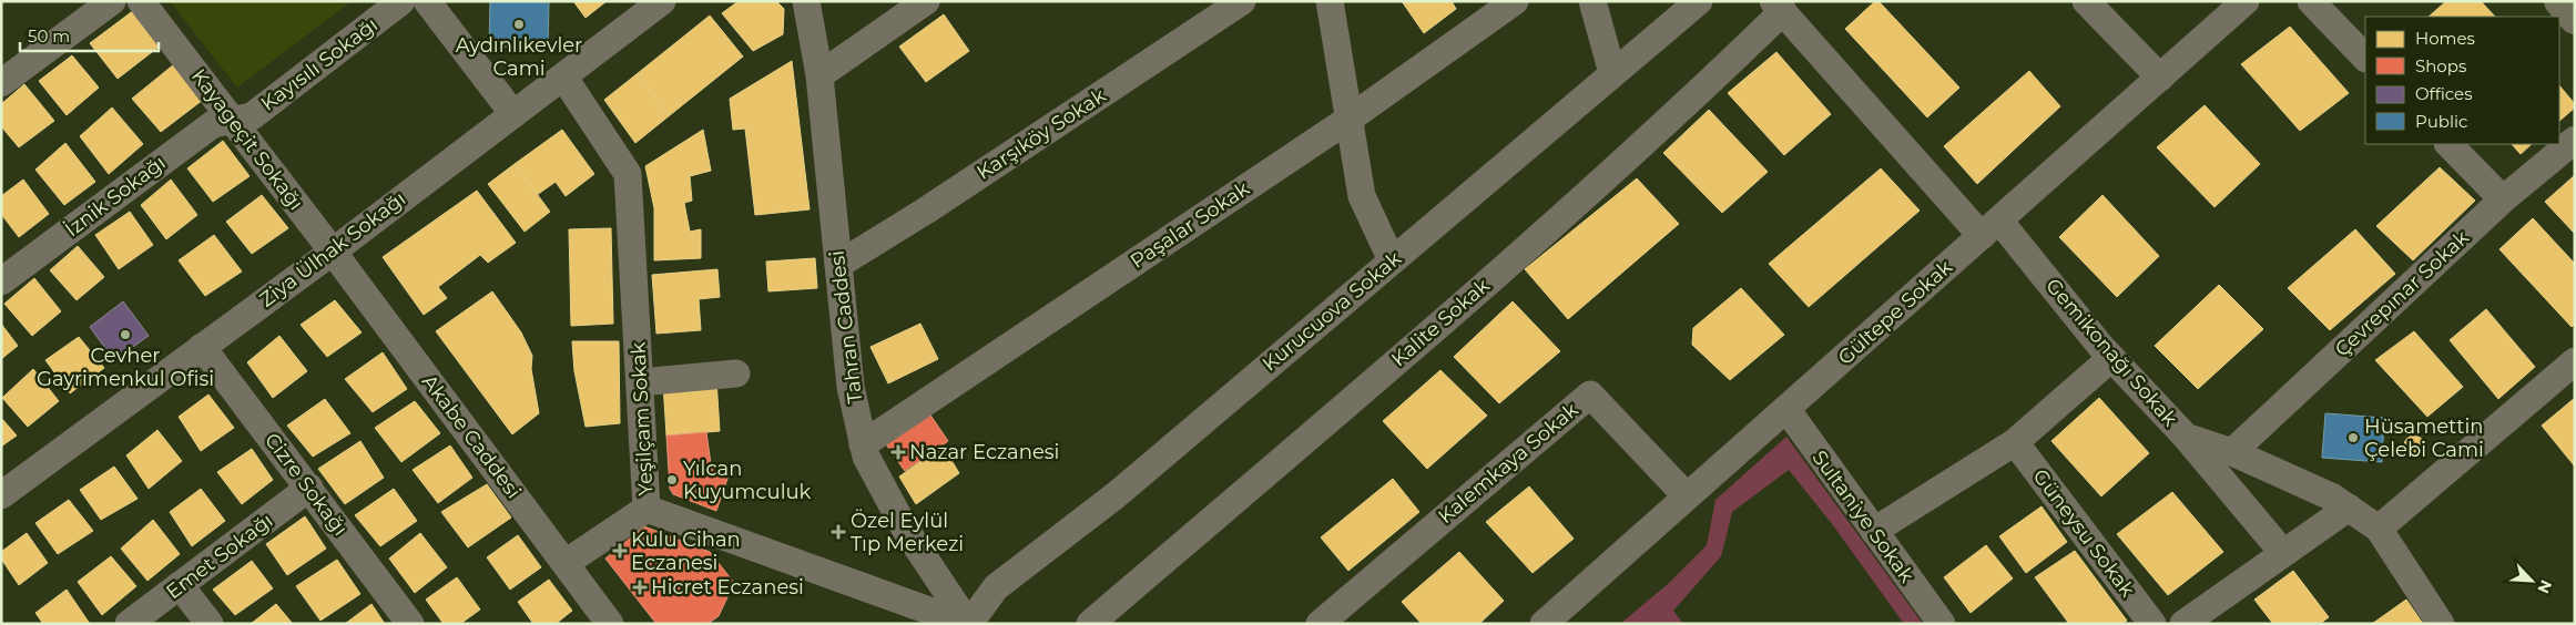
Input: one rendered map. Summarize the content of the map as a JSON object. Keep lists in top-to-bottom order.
{
  "streets": {
    "street": [
      "Kayısılı Sokağı",
      "Karşıköy Sokak",
      "Kayageçit Sokağı",
      "İznik Sokağı",
      "Paşalar Sokak",
      "Ziya Ülhak Sokağı",
      "Çevrepınar Sokak",
      "Kurucuova Sokak",
      "Gültepe Sokak",
      "Kalite Sokak",
      "Tahran Caddesi",
      "Gemikonağı Sokak",
      "Yeşilçam Sokak",
      "Akabe Caddesi",
      "Kalemkaya Sokak",
      "Cizre Sokağı",
      "Sultaniye Sokak",
      "Güneysu Sokak",
      "Emet Sokağı"
    ]
  },
  "crossings": [
    ["Kayısılı Sokağı", "Kayageçit Sokağı"],
    ["Kayısılı Sokağı", "İznik Sokağı"],
    ["Karşıköy Sokak", "Tahran Caddesi"],
    ["Kayageçit Sokağı", "İznik Sokağı"],
    ["Kayageçit Sokağı", "Ziya Ülhak Sokağı"],
    ["Kayageçit Sokağı", "Akabe Caddesi"],
    ["Paşalar Sokak", "Tahran Caddesi"],
    ["Ziya Ülhak Sokağı", "Yeşilçam Sokak"],
    ["Ziya Ülhak Sokağı", "Akabe Caddesi"],
    ["Ziya Ülhak Sokağı", "Cizre Sokağı"],
    ["Çevrepınar Sokak", "Gemikonağı Sokak"],
    ["Kurucuova Sokak", "Tahran Caddesi"],
    ["Kurucuova Sokak", "Yeşilçam Sokak"],
    ["Gültepe Sokak", "Gemikonağı Sokak"],
    ["Gültepe Sokak", "Kalemkaya Sokak"],
    ["Gültepe Sokak", "Sultaniye Sokak"],
    ["Kalite Sokak", "Gemikonağı Sokak"],
    ["Tahran Caddesi", "Yeşilçam Sokak"],
    ["Cizre Sokağı", "Emet Sokağı"]
  ],
  "places": {
    "other": [
      "Aydınlıkevler Cami",
      "Cevher Gayrimenkul Ofisi",
      "Hüsamettin Çelebi Cami",
      "Yılcan Kuyumculuk"
    ],
    "health": [
      "Nazar Eczanesi",
      "Özel Eylül Tıp Merkezi",
      "Kulu Cihan Eczanesi",
      "Hicret Eczanesi"
    ]
  },
  "legend": [
    "Homes",
    "Shops",
    "Offices",
    "Public"
  ],
  "scale_bar": "50 m",
  "north": "bottom right"
}
